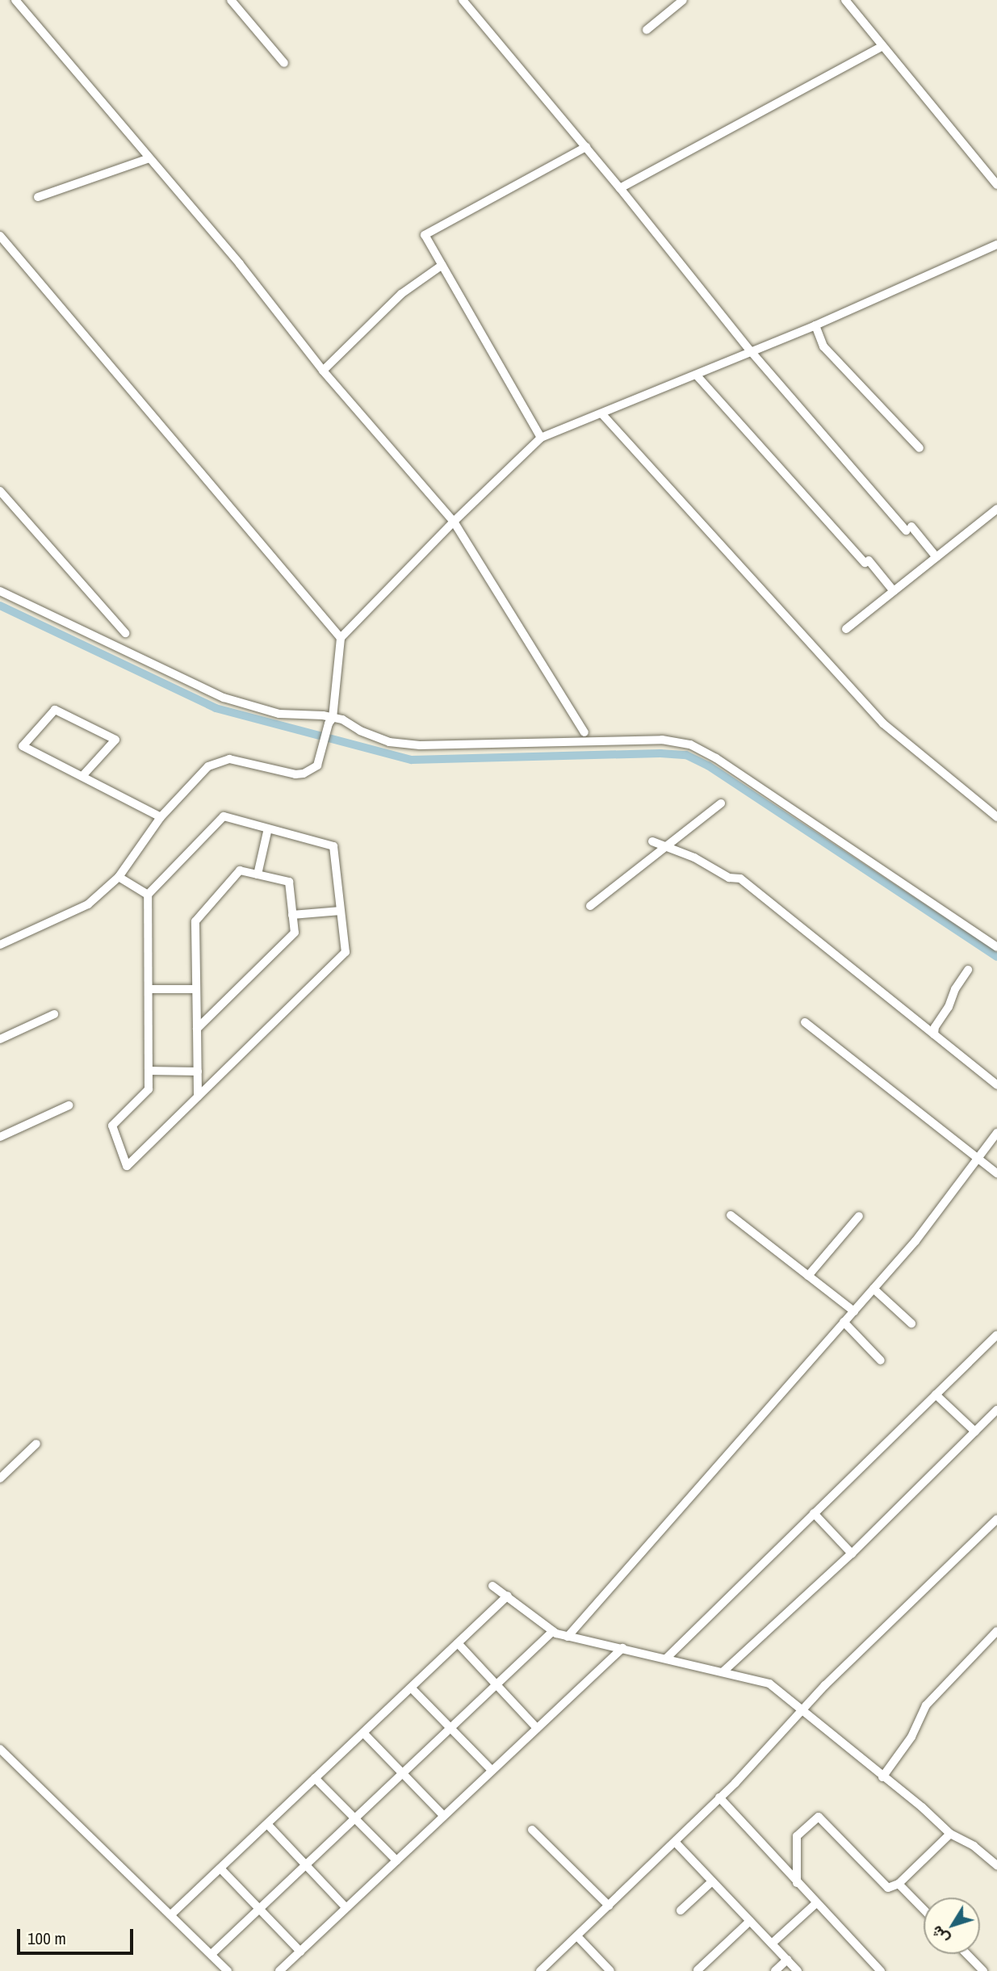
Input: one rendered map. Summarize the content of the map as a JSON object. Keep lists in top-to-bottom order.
{
  "scale_bar": "100 m",
  "north": "bottom left"
}
